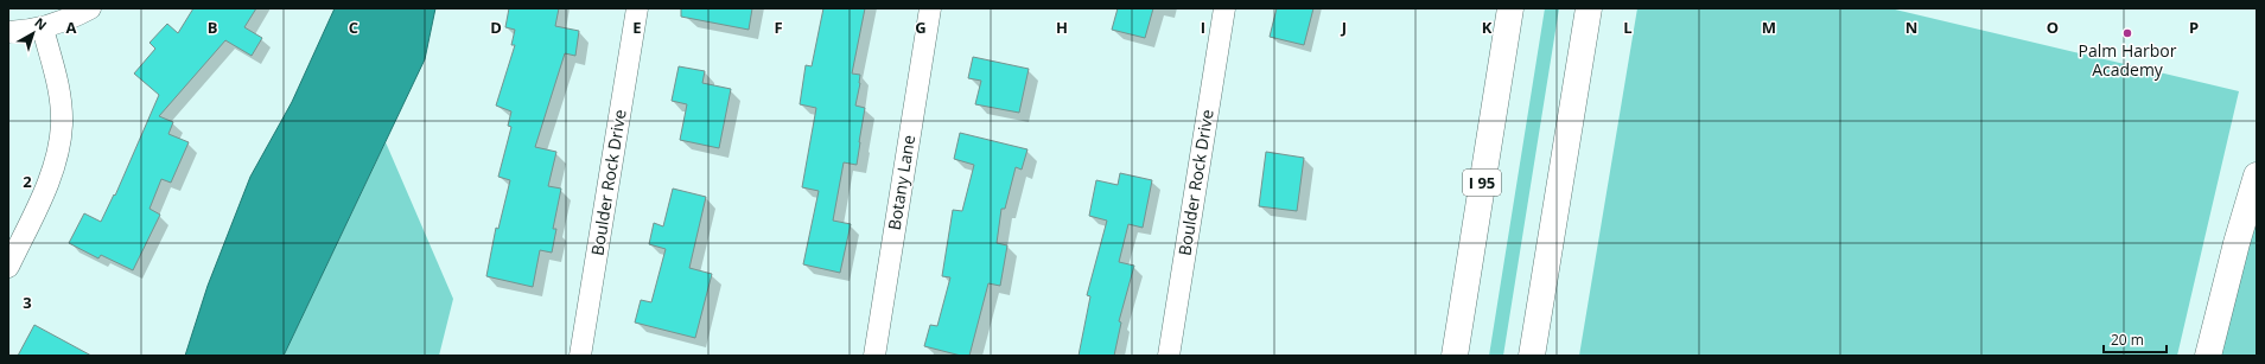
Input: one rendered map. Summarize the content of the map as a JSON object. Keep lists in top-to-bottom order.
{
  "streets": {
    "main road": ["I 95"],
    "street": ["Boulder Rock Drive", "Botany Lane"]
  },
  "places": ["Palm Harbor Academy"],
  "scale_bar": "20 m",
  "north": "top right",
  "grid": {
    "columns": [
      "A",
      "B",
      "C",
      "D",
      "E",
      "F",
      "G",
      "H",
      "I",
      "J",
      "K",
      "L",
      "M",
      "N",
      "O",
      "P"
    ],
    "rows": ["2", "3"]
  }
}
